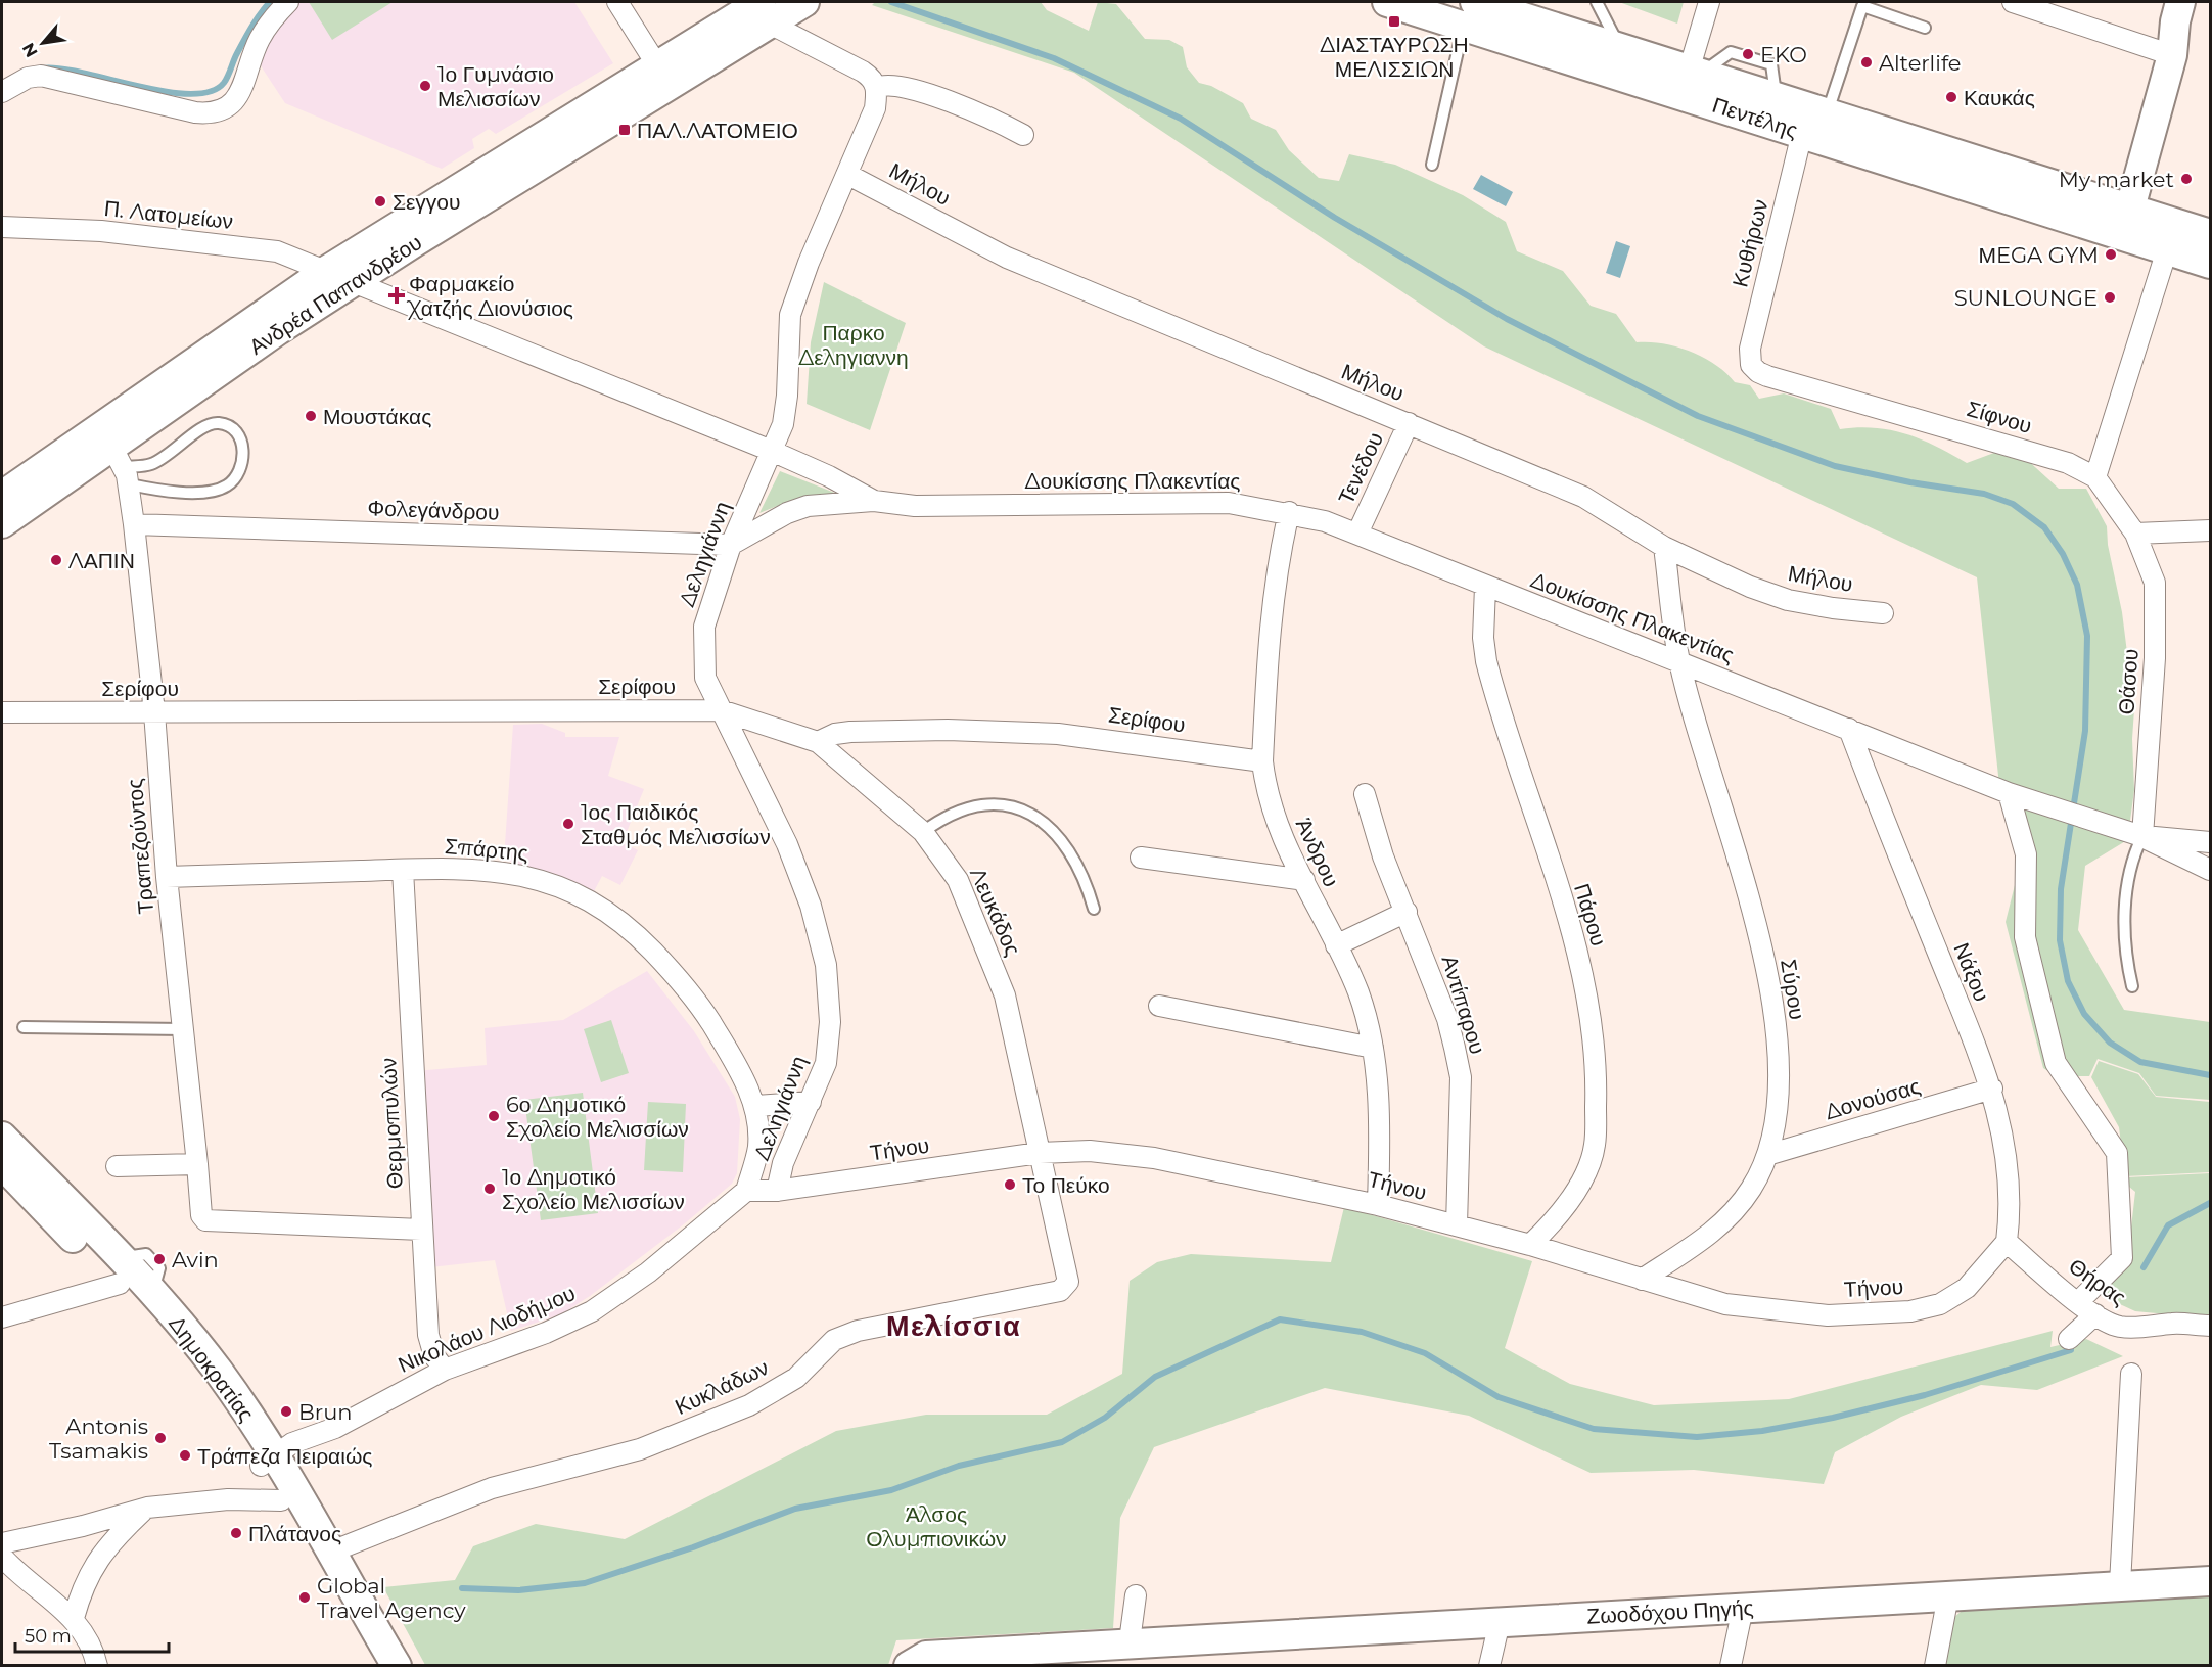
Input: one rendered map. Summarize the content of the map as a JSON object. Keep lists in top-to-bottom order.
{
  "streets": {
    "main road": [
      "Πεντέλης",
      "Ανδρέα Παπανδρέου",
      "Δημοκρατίας",
      "Ζωοδόχου Πηγής"
    ],
    "street": [
      "Μήλου",
      "Π. Λατομείων",
      "Κυθήρων",
      "Σίφνου",
      "Τενέδου",
      "Δουκίσσης Πλακεντίας",
      "Φολεγάνδρου",
      "Δεληγιάννη",
      "Θάσου",
      "Σερίφου",
      "Τραπεζούντος",
      "Σπάρτης",
      "Άνδρου",
      "Λευκάδος",
      "Πάρου",
      "Νάξου",
      "Σύρου",
      "Αντίπαρου",
      "Δονούσας",
      "Θερμοπυλών",
      "Τήνου",
      "Θήρας",
      "Νικολάου Λιοδήμου",
      "Κυκλάδων"
    ]
  },
  "crossings": [
    ["Πεντέλης", "Κυθήρων"],
    ["Μήλου", "Τενέδου"],
    ["Μήλου", "Δεληγιάννη"],
    ["Μήλου", "Σύρου"],
    ["Π. Λατομείων", "Ανδρέα Παπανδρέου"],
    ["Π. Λατομείων", "Δουκίσσης Πλακεντίας"],
    ["Κυθήρων", "Σίφνου"],
    ["Ανδρέα Παπανδρέου", "Δουκίσσης Πλακεντίας"],
    ["Ανδρέα Παπανδρέου", "Τραπεζούντος"],
    ["Σίφνου", "Θάσου"],
    ["Τενέδου", "Δουκίσσης Πλακεντίας"],
    ["Δουκίσσης Πλακεντίας", "Δεληγιάννη"],
    ["Δουκίσσης Πλακεντίας", "Θάσου"],
    ["Δουκίσσης Πλακεντίας", "Άνδρου"],
    ["Δουκίσσης Πλακεντίας", "Πάρου"],
    ["Δουκίσσης Πλακεντίας", "Νάξου"],
    ["Δουκίσσης Πλακεντίας", "Σύρου"],
    ["Φολεγάνδρου", "Δεληγιάννη"],
    ["Φολεγάνδρου", "Τραπεζούντος"],
    ["Δεληγιάννη", "Σερίφου"],
    ["Δεληγιάννη", "Τήνου"],
    ["Σερίφου", "Τραπεζούντος"],
    ["Σερίφου", "Άνδρου"],
    ["Σερίφου", "Λευκάδος"],
    ["Τραπεζούντος", "Σπάρτης"],
    ["Τραπεζούντος", "Θερμοπυλών"],
    ["Σπάρτης", "Θερμοπυλών"],
    ["Σπάρτης", "Τήνου"],
    ["Σπάρτης", "Νικολάου Λιοδήμου"],
    ["Άνδρου", "Τήνου"],
    ["Λευκάδος", "Τήνου"],
    ["Λευκάδος", "Κυκλάδων"],
    ["Πάρου", "Τήνου"],
    ["Νάξου", "Δονούσας"],
    ["Νάξου", "Τήνου"],
    ["Νάξου", "Θήρας"],
    ["Σύρου", "Δονούσας"],
    ["Σύρου", "Τήνου"],
    ["Αντίπαρου", "Τήνου"],
    ["Θερμοπυλών", "Νικολάου Λιοδήμου"],
    ["Τήνου", "Θήρας"],
    ["Τήνου", "Νικολάου Λιοδήμου"],
    ["Τήνου", "Κυκλάδων"],
    ["Νικολάου Λιοδήμου", "Δημοκρατίας"],
    ["Δημοκρατίας", "Κυκλάδων"]
  ],
  "districts": ["Μελίσσια"],
  "parks": ["Παρκο Δεληγιαννη", "Άλσος Ολυμπιονικών"],
  "places": {
    "transit": ["ΔΙΑΣΤΑΥΡΩΣΗ ΜΕΛΙΣΣΙΩΝ", "ΠΑΛ.ΛΑΤΟΜΕΙΟ"],
    "other": [
      "EKO",
      "Alterlife",
      "1ο Γυμνάσιο Μελισσίων",
      "Καυκάς",
      "My market",
      "Σεγγου",
      "ΜEGA GYM",
      "SUNLOUNGE",
      "Μουστάκας",
      "ΛΑΠΙΝ",
      "1ος Παιδικός Σταθμός Μελισσίων",
      "6ο Δημοτικό Σχολείο Μελισσίων",
      "Το Πεύκο",
      "1ο Δημοτικό Σχολείο Μελισσίων",
      "Avin",
      "Brun",
      "Antonis Tsamakis",
      "Τράπεζα Πειραιώς",
      "Πλάτανος",
      "Global Travel Agency"
    ],
    "health": ["Φαρμακείο Χατζής Διονύσιος"]
  },
  "scale_bar": "50 m",
  "north": "bottom left"
}
